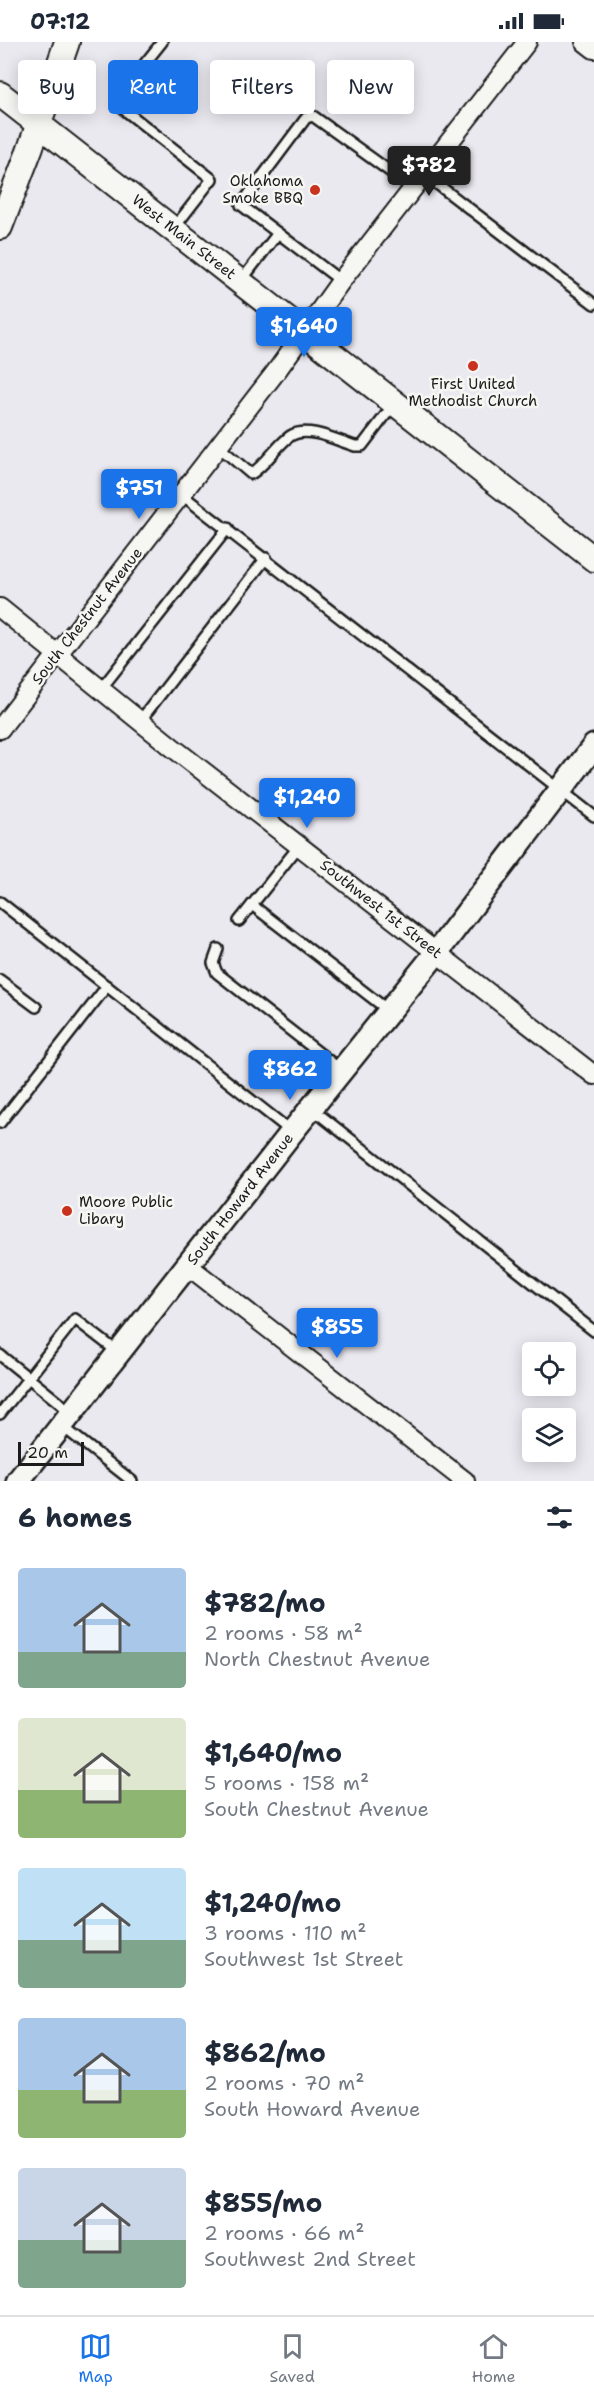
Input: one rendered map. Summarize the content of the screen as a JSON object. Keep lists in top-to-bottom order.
{
  "streets": {
    "main road": ["West Main Street"],
    "street": ["South Chestnut Avenue", "Southwest 1st Street", "South Howard Avenue"]
  },
  "crossings": [
    ["West Main Street", "South Chestnut Avenue"],
    ["South Chestnut Avenue", "Southwest 1st Street"],
    ["Southwest 1st Street", "South Howard Avenue"]
  ],
  "places": ["Oklahoma Smoke BBQ", "First United Methodist Church", "Moore Public Libary"],
  "scale_bar": "20 m",
  "page": {
    "status": "07:12",
    "chip": [
      "Buy",
      "Rent",
      "Filters",
      "New"
    ],
    "price": [
      "$782",
      "$1,640",
      "$751",
      "$1,240",
      "$862",
      "$855"
    ],
    "scale": "20 m",
    "heading": "6 homes",
    "list": [
      {
        "name": "$782/mo",
        "note": "2 rooms · 58 m² · North Chestnut Avenue"
      },
      {
        "name": "$1,640/mo",
        "note": "5 rooms · 158 m² · South Chestnut Avenue"
      },
      {
        "name": "$1,240/mo",
        "note": "3 rooms · 110 m² · Southwest 1st Street"
      },
      {
        "name": "$862/mo",
        "note": "2 rooms · 70 m² · South Howard Avenue"
      },
      {
        "name": "$855/mo",
        "note": "2 rooms · 66 m² · Southwest 2nd Street"
      }
    ],
    "tabs": ["Map", "Saved", "Home"]
  }
}
